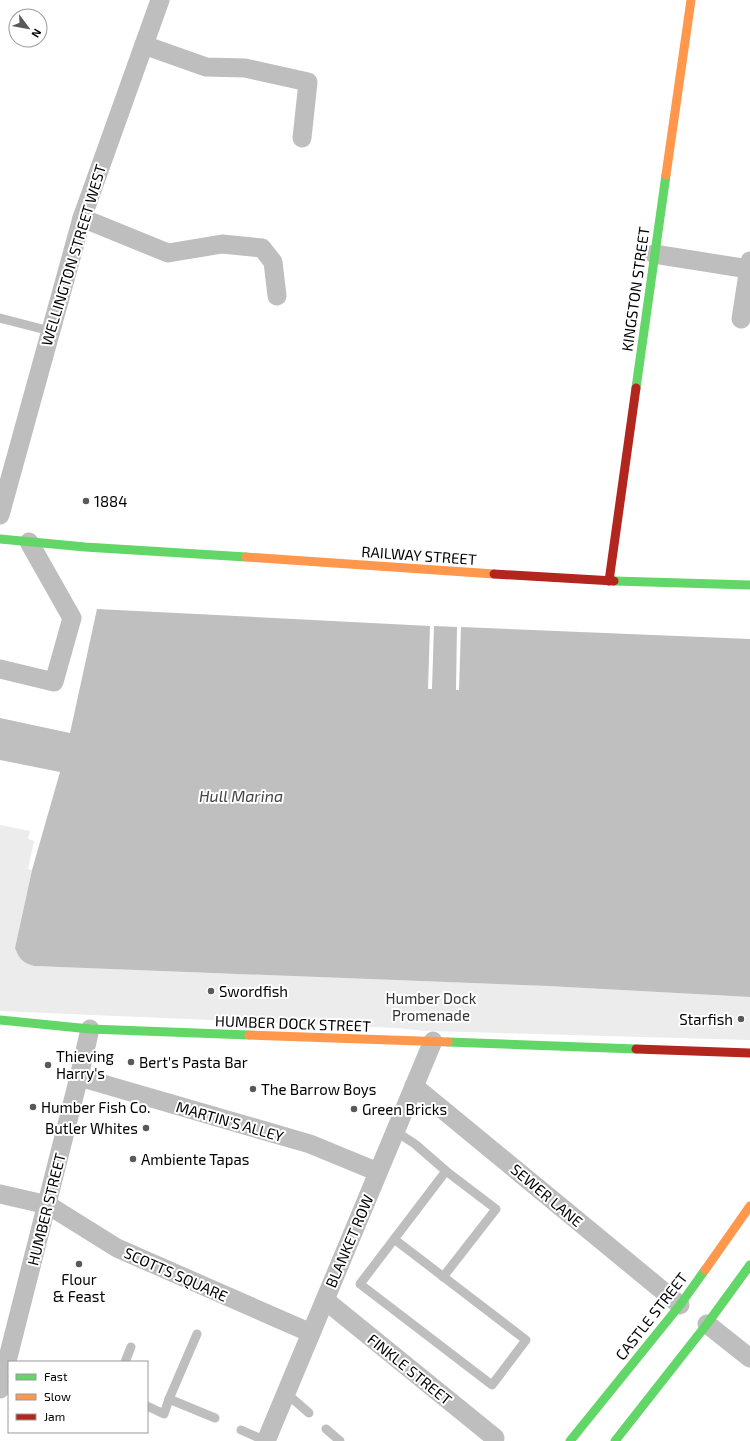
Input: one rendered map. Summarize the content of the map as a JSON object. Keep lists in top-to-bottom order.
{
  "streets": {
    "main road": [
      "KINGSTON STREET",
      "RAILWAY STREET",
      "HUMBER DOCK STREET",
      "CASTLE STREET"
    ],
    "street": [
      "WELLINGTON STREET WEST",
      "MARTIN'S ALLEY",
      "SEWER LANE",
      "HUMBER STREET",
      "BLANKET ROW",
      "SCOTTS SQUARE",
      "FINKLE STREET"
    ]
  },
  "crossings": [
    ["KINGSTON STREET", "RAILWAY STREET"],
    ["HUMBER DOCK STREET", "HUMBER STREET"],
    ["HUMBER DOCK STREET", "BLANKET ROW"],
    ["MARTIN'S ALLEY", "HUMBER STREET"],
    ["MARTIN'S ALLEY", "BLANKET ROW"],
    ["SEWER LANE", "BLANKET ROW"],
    ["SEWER LANE", "CASTLE STREET"],
    ["HUMBER STREET", "SCOTTS SQUARE"],
    ["BLANKET ROW", "SCOTTS SQUARE"],
    ["BLANKET ROW", "FINKLE STREET"]
  ],
  "water": ["Hull Marina"],
  "parks": ["Humber Dock Promenade"],
  "places": [
    "1884",
    "Swordfish",
    "Starfish",
    "Bert's Pasta Bar",
    "Thieving Harry's",
    "The Barrow Boys",
    "Humber Fish Co.",
    "Green Bricks",
    "Butler Whites",
    "Ambiente Tapas",
    "Flour & Feast"
  ],
  "legend": ["Fast", "Slow", "Jam"],
  "north": "bottom right"
}
